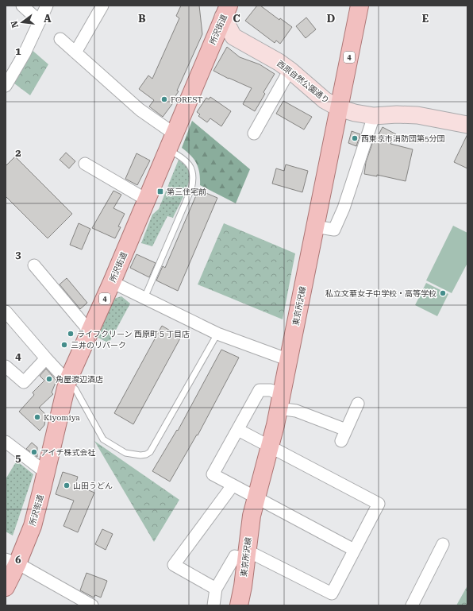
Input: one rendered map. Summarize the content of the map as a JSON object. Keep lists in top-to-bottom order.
{
  "streets": {
    "main road": ["所沢街道", "4", "東京所沢線"],
    "street": ["西原自然公園通り"]
  },
  "crossings": [
    ["所沢街道", "西原自然公園通り"],
    ["西原自然公園通り", "東京所沢線"]
  ],
  "places": {
    "other": [
      "FOREST",
      "西東京市消防団第5分団",
      "私立文華女子中学校・高等学校",
      "ライフクリーン 西原町５丁目店",
      "三井のリパーク",
      "角屋渡辺酒店",
      "Kiyomiya",
      "アイチ株式会社",
      "山田うどん"
    ],
    "transit": ["第三住宅前"]
  },
  "north": "left",
  "grid": {
    "columns": [
      "A",
      "B",
      "C",
      "D",
      "E"
    ],
    "rows": [
      "1",
      "2",
      "3",
      "4",
      "5",
      "6"
    ]
  }
}
